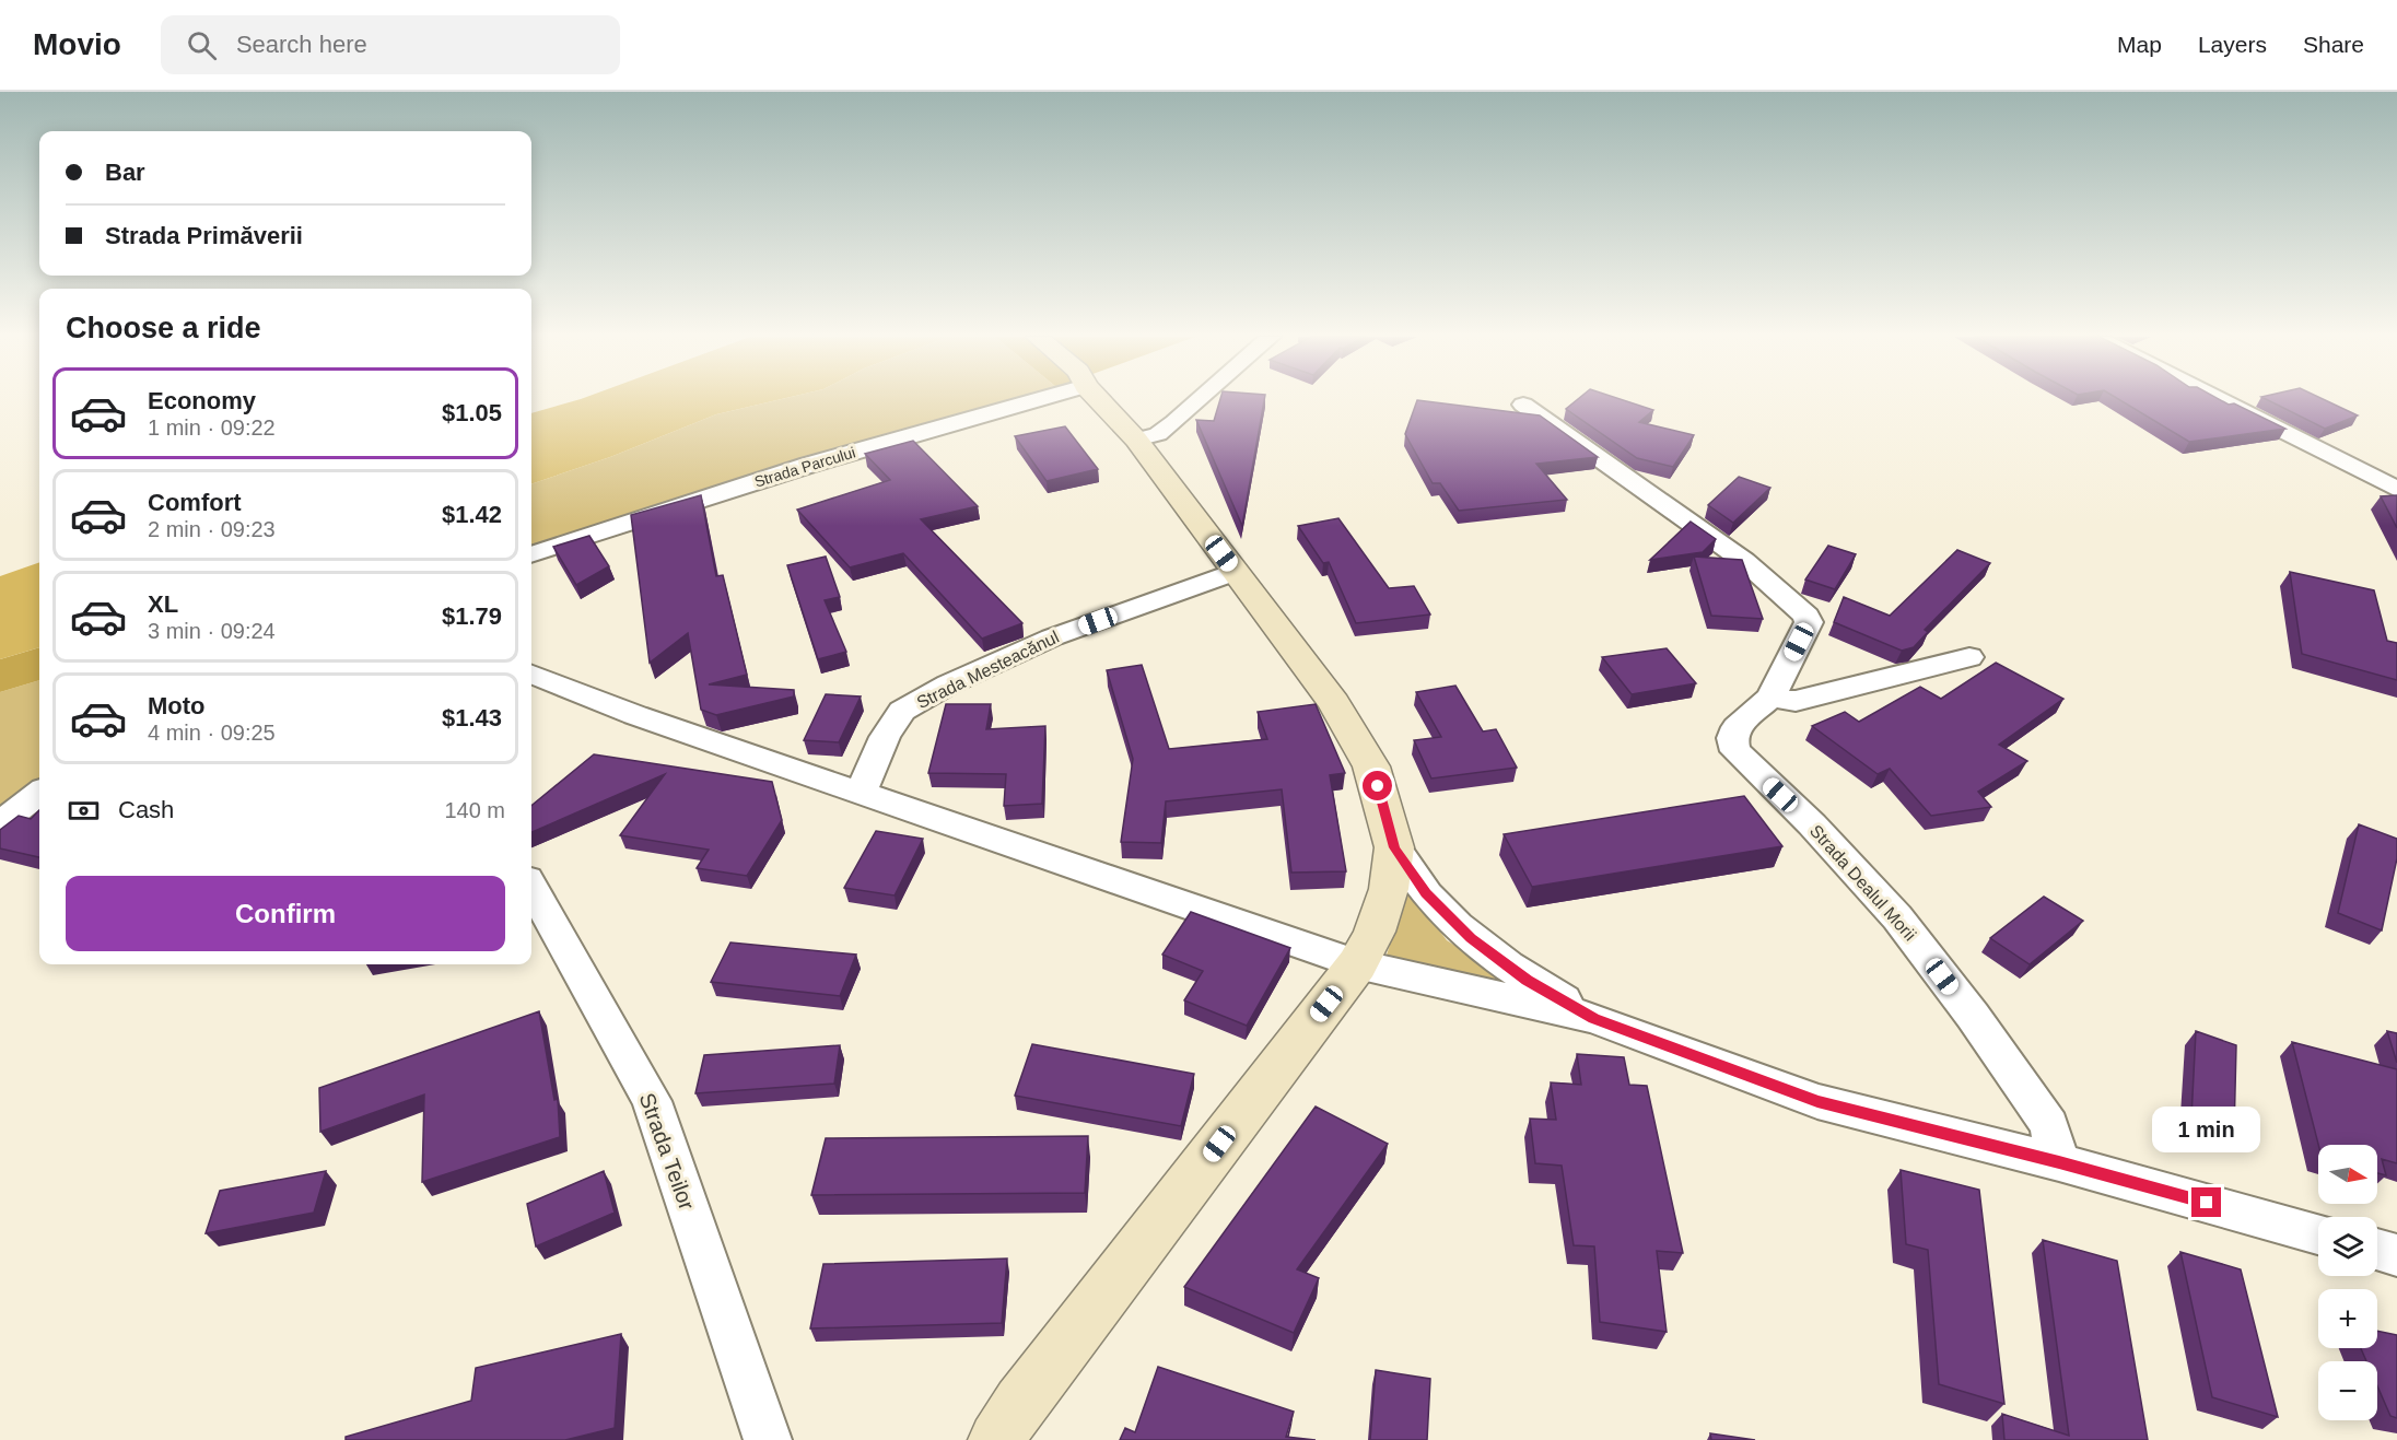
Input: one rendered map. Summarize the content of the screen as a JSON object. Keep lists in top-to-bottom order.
{
  "streets": {
    "street": [
      "Strada Parcului",
      "Strada Mesteacănul",
      "Strada Dealul Morii",
      "Strada Teilor"
    ]
  },
  "north": "right",
  "page": {
    "header": "Movio",
    "search": "Search here",
    "nav": ["Map", "Layers", "Share"],
    "banner": ["Bar", "Strada Primăverii"],
    "heading": "Choose a ride",
    "list": [
      {
        "name": "Economy",
        "note": "1 min · 09:22",
        "value": "$1.05"
      },
      {
        "name": "Comfort",
        "note": "2 min · 09:23",
        "value": "$1.42"
      },
      {
        "name": "XL",
        "note": "3 min · 09:24",
        "value": "$1.79"
      },
      {
        "name": "Moto",
        "note": "4 min · 09:25",
        "value": "$1.43"
      }
    ],
    "pay": ["Cash", "140 m"],
    "buttons": "Confirm",
    "bubble": "1 min",
    "map_buttons": ["+", "−"]
  }
}
